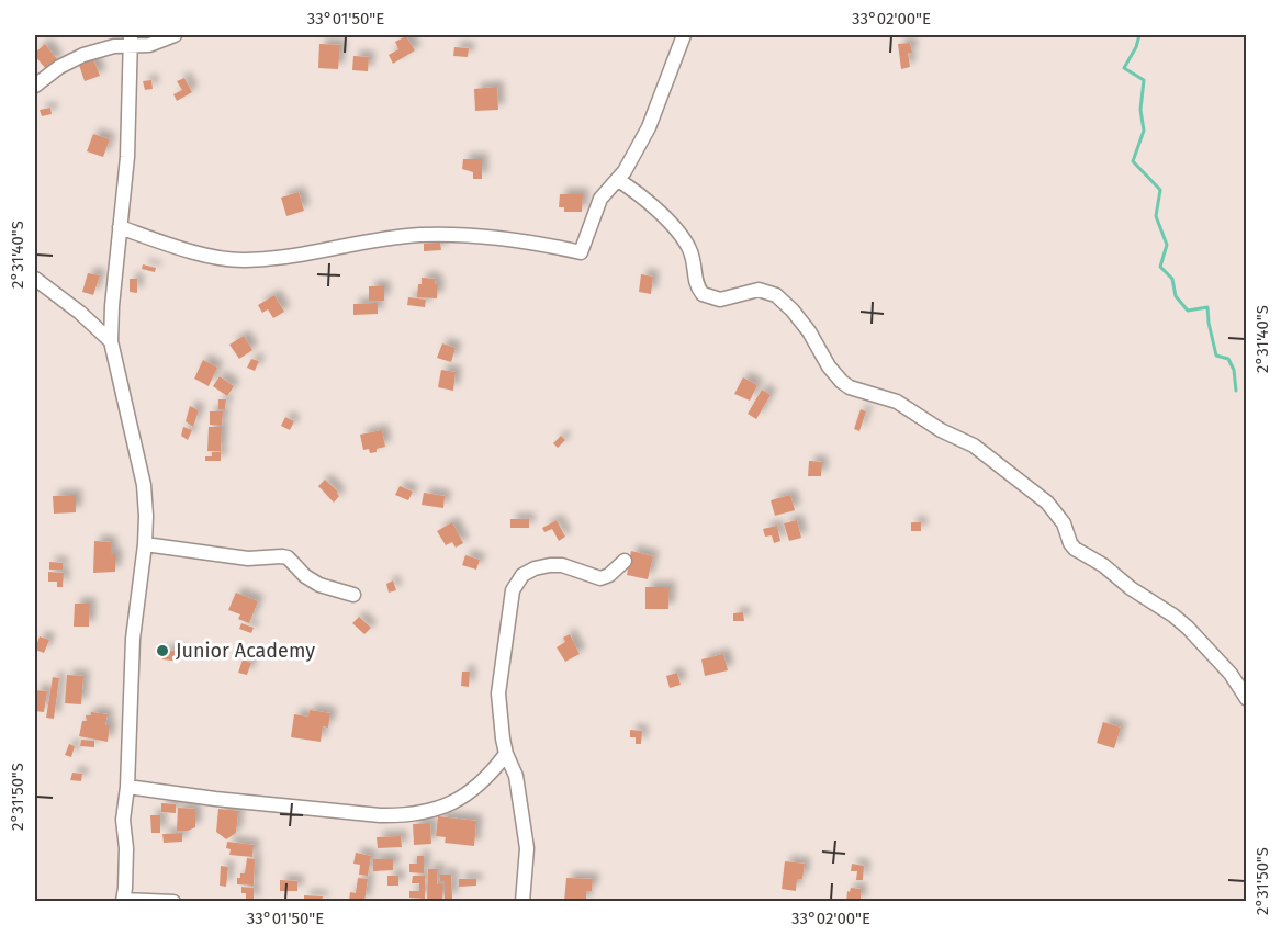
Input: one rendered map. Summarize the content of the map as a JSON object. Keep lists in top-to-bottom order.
{
  "places": ["Junior Academy"],
  "coordinates": [
    "33°01'50\"E",
    "33°02'00\"E",
    "2°31'40\"S",
    "2°31'50\"S"
  ]
}
